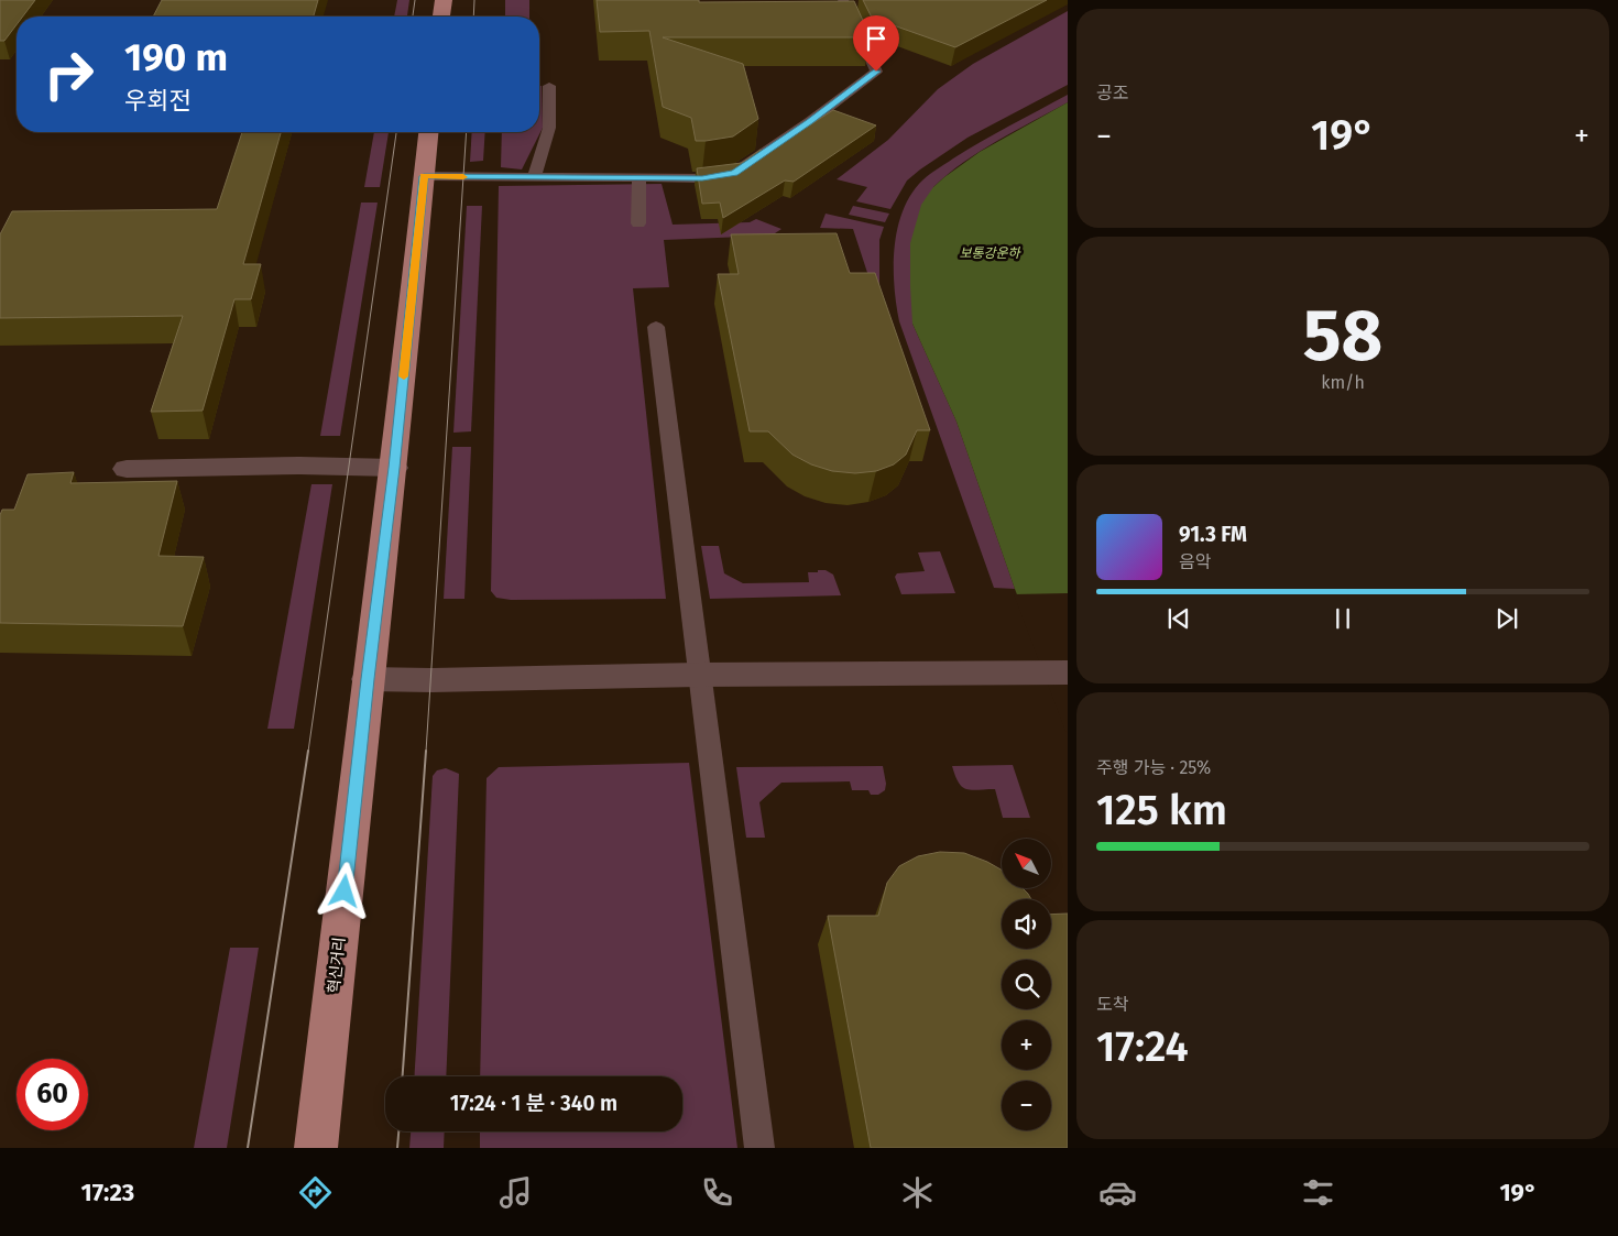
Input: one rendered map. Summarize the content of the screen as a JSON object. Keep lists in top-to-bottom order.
{
  "streets": {
    "main road": ["혁신거리"]
  },
  "water": ["보통강운하"],
  "north": "top left",
  "page": {
    "tile": [
      "공조",
      ["58", "km/h"],
      ["주행 가능 · 25%", "125 km"],
      ["도착", "17:24"]
    ],
    "turn": ["190 m", "우회전"],
    "heat": ["−", "19°", "+"],
    "song": ["91.3 FM", "음악"],
    "map_buttons": ["+", "−"],
    "limit": "60",
    "trip": "17:24 · 1 분 · 340 m",
    "tabs": ["17:23", "19°"]
  }
}
